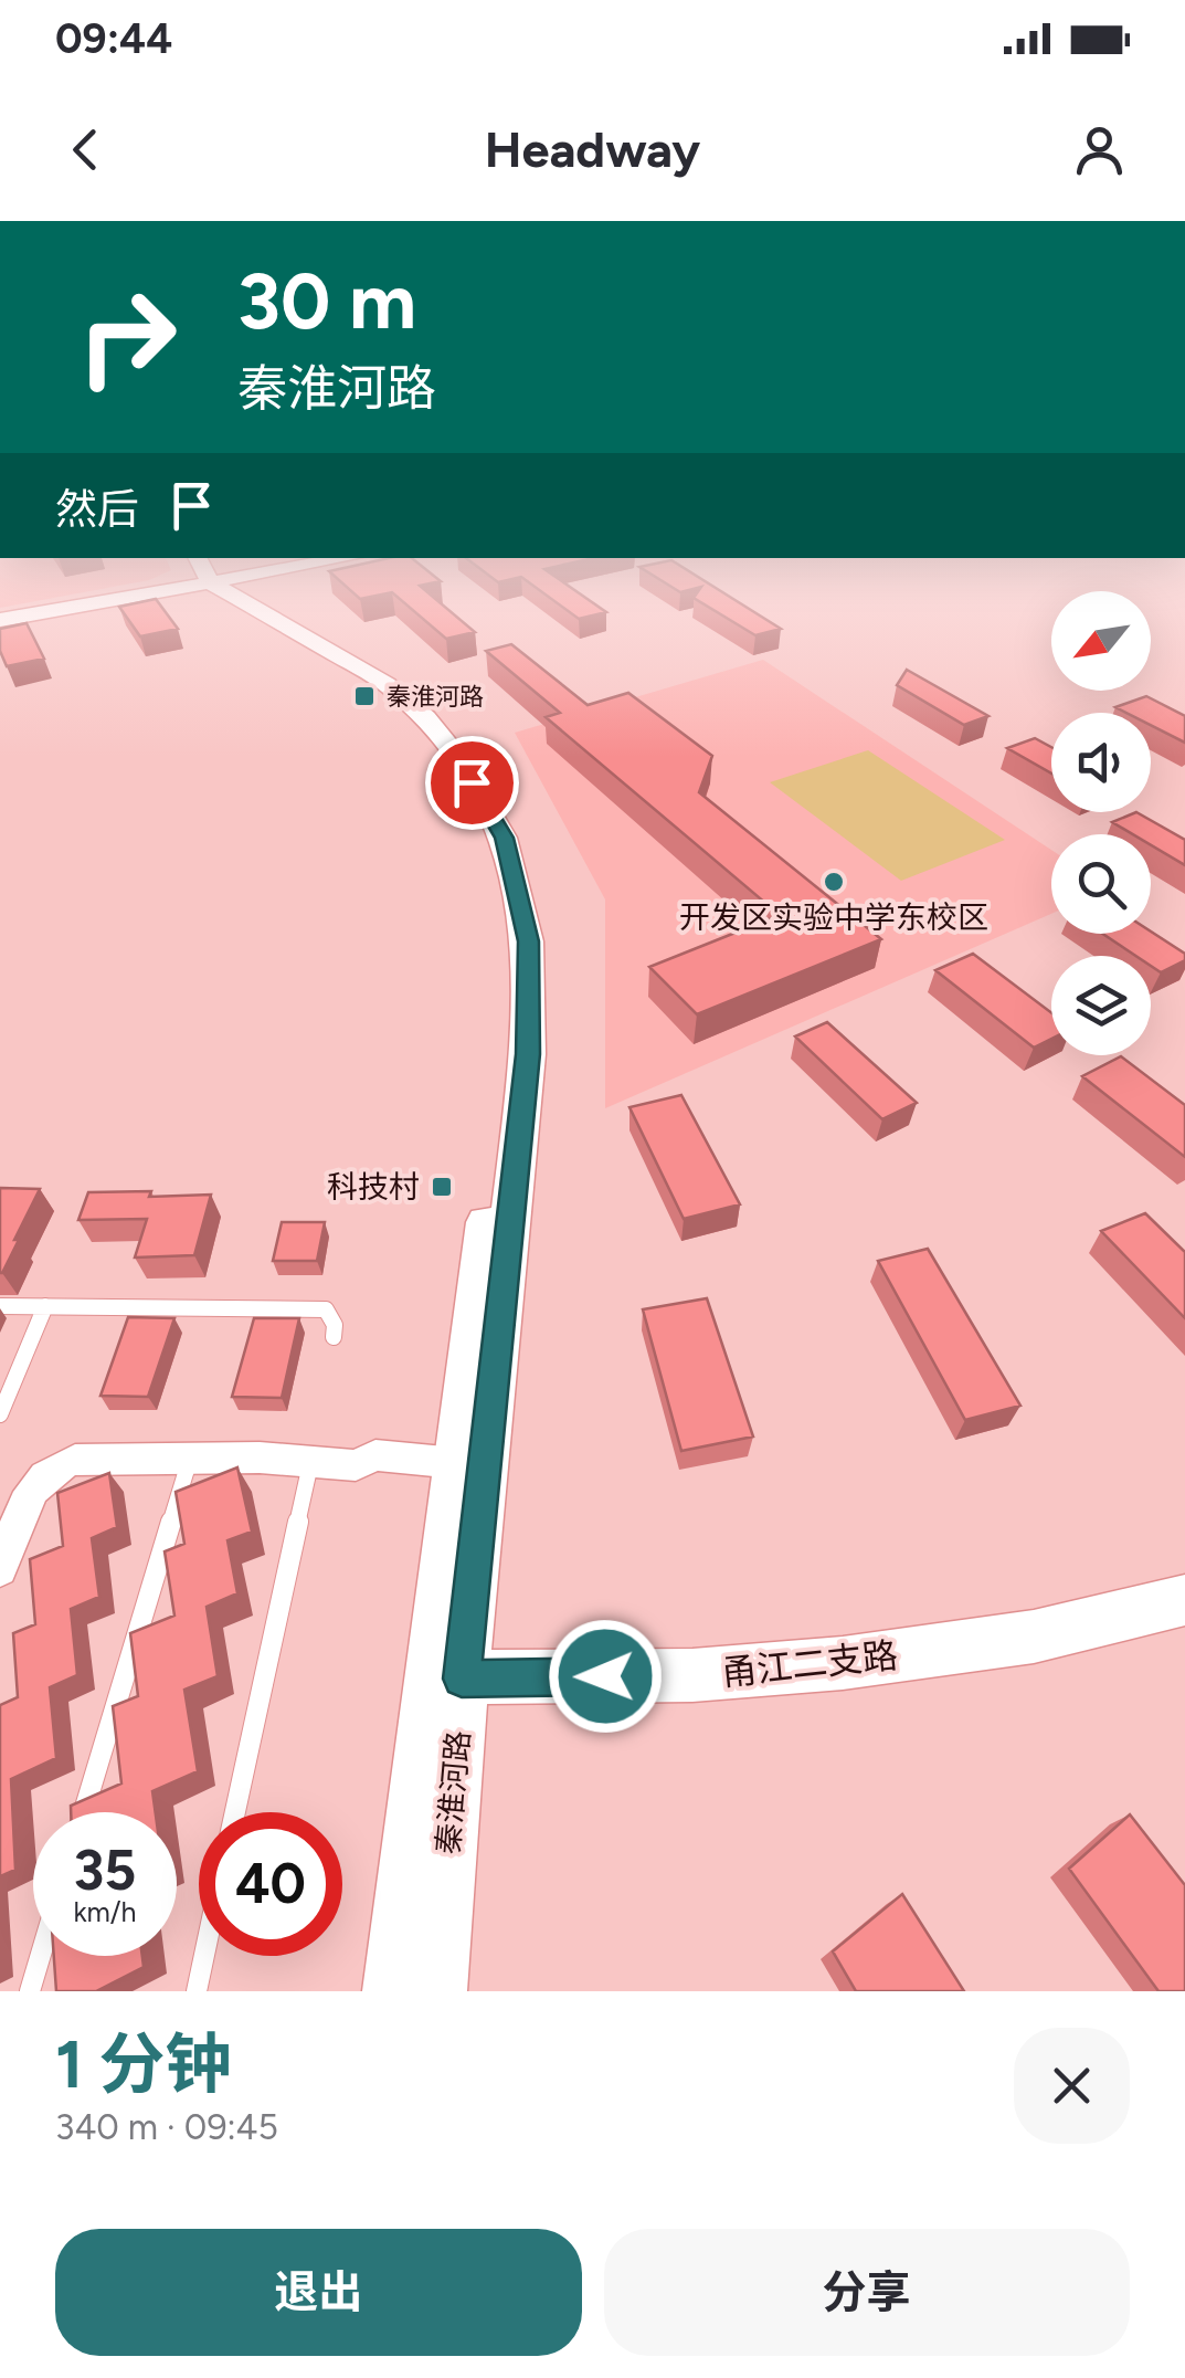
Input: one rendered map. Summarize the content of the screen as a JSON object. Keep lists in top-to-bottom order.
{
  "streets": {
    "main road": ["甬江二支路", "秦淮河路"]
  },
  "crossings": [
    ["甬江二支路", "秦淮河路"]
  ],
  "places": {
    "transit": ["秦淮河路", "科技村"],
    "other": ["开发区实验中学东校区"]
  },
  "north": "bottom left",
  "page": {
    "status": "09:44",
    "header": "Headway",
    "turn": ["30 m", "秦淮河路"],
    "then": "然后",
    "speed": "35 km/h",
    "limit": "40",
    "heading": ["1 分钟", "340 m · 09:45"],
    "buttons": ["退出", "分享"]
  }
}
